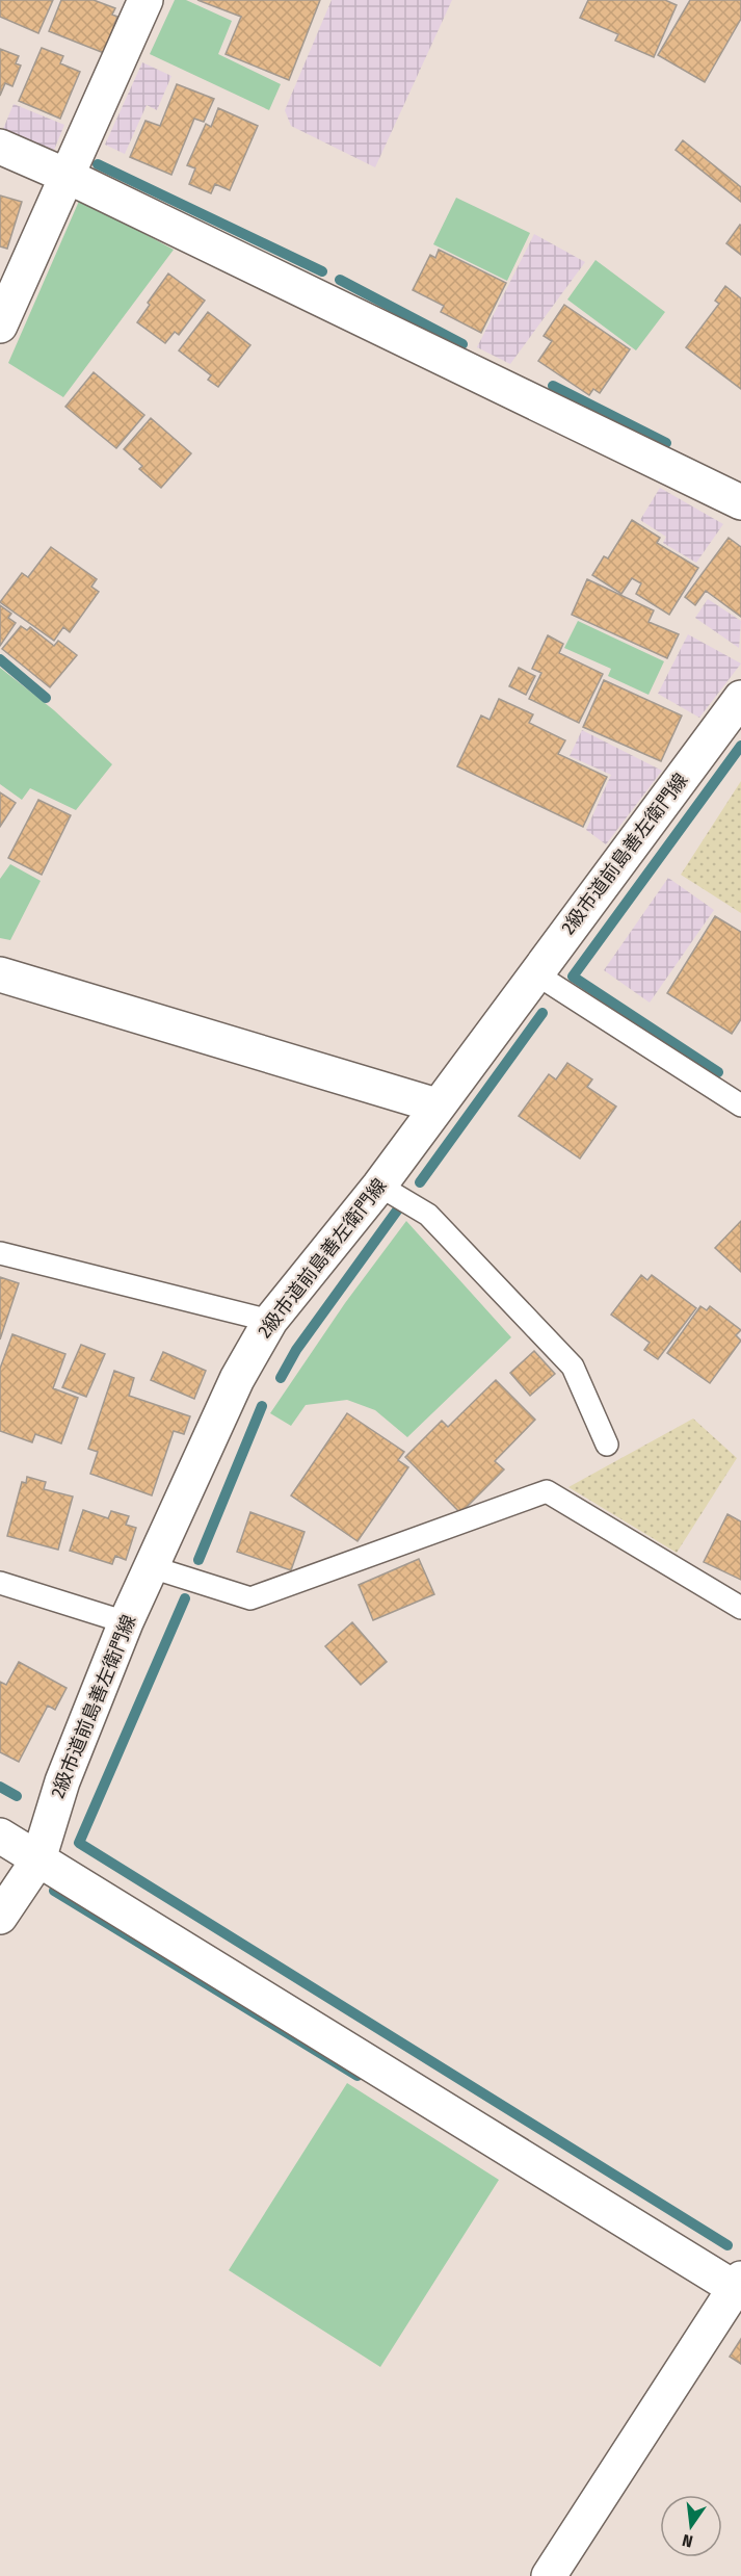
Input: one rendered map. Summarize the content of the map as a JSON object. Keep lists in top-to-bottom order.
{
  "streets": {
    "street": ["2級市道前島善左衛門線"]
  },
  "north": "bottom"
}
